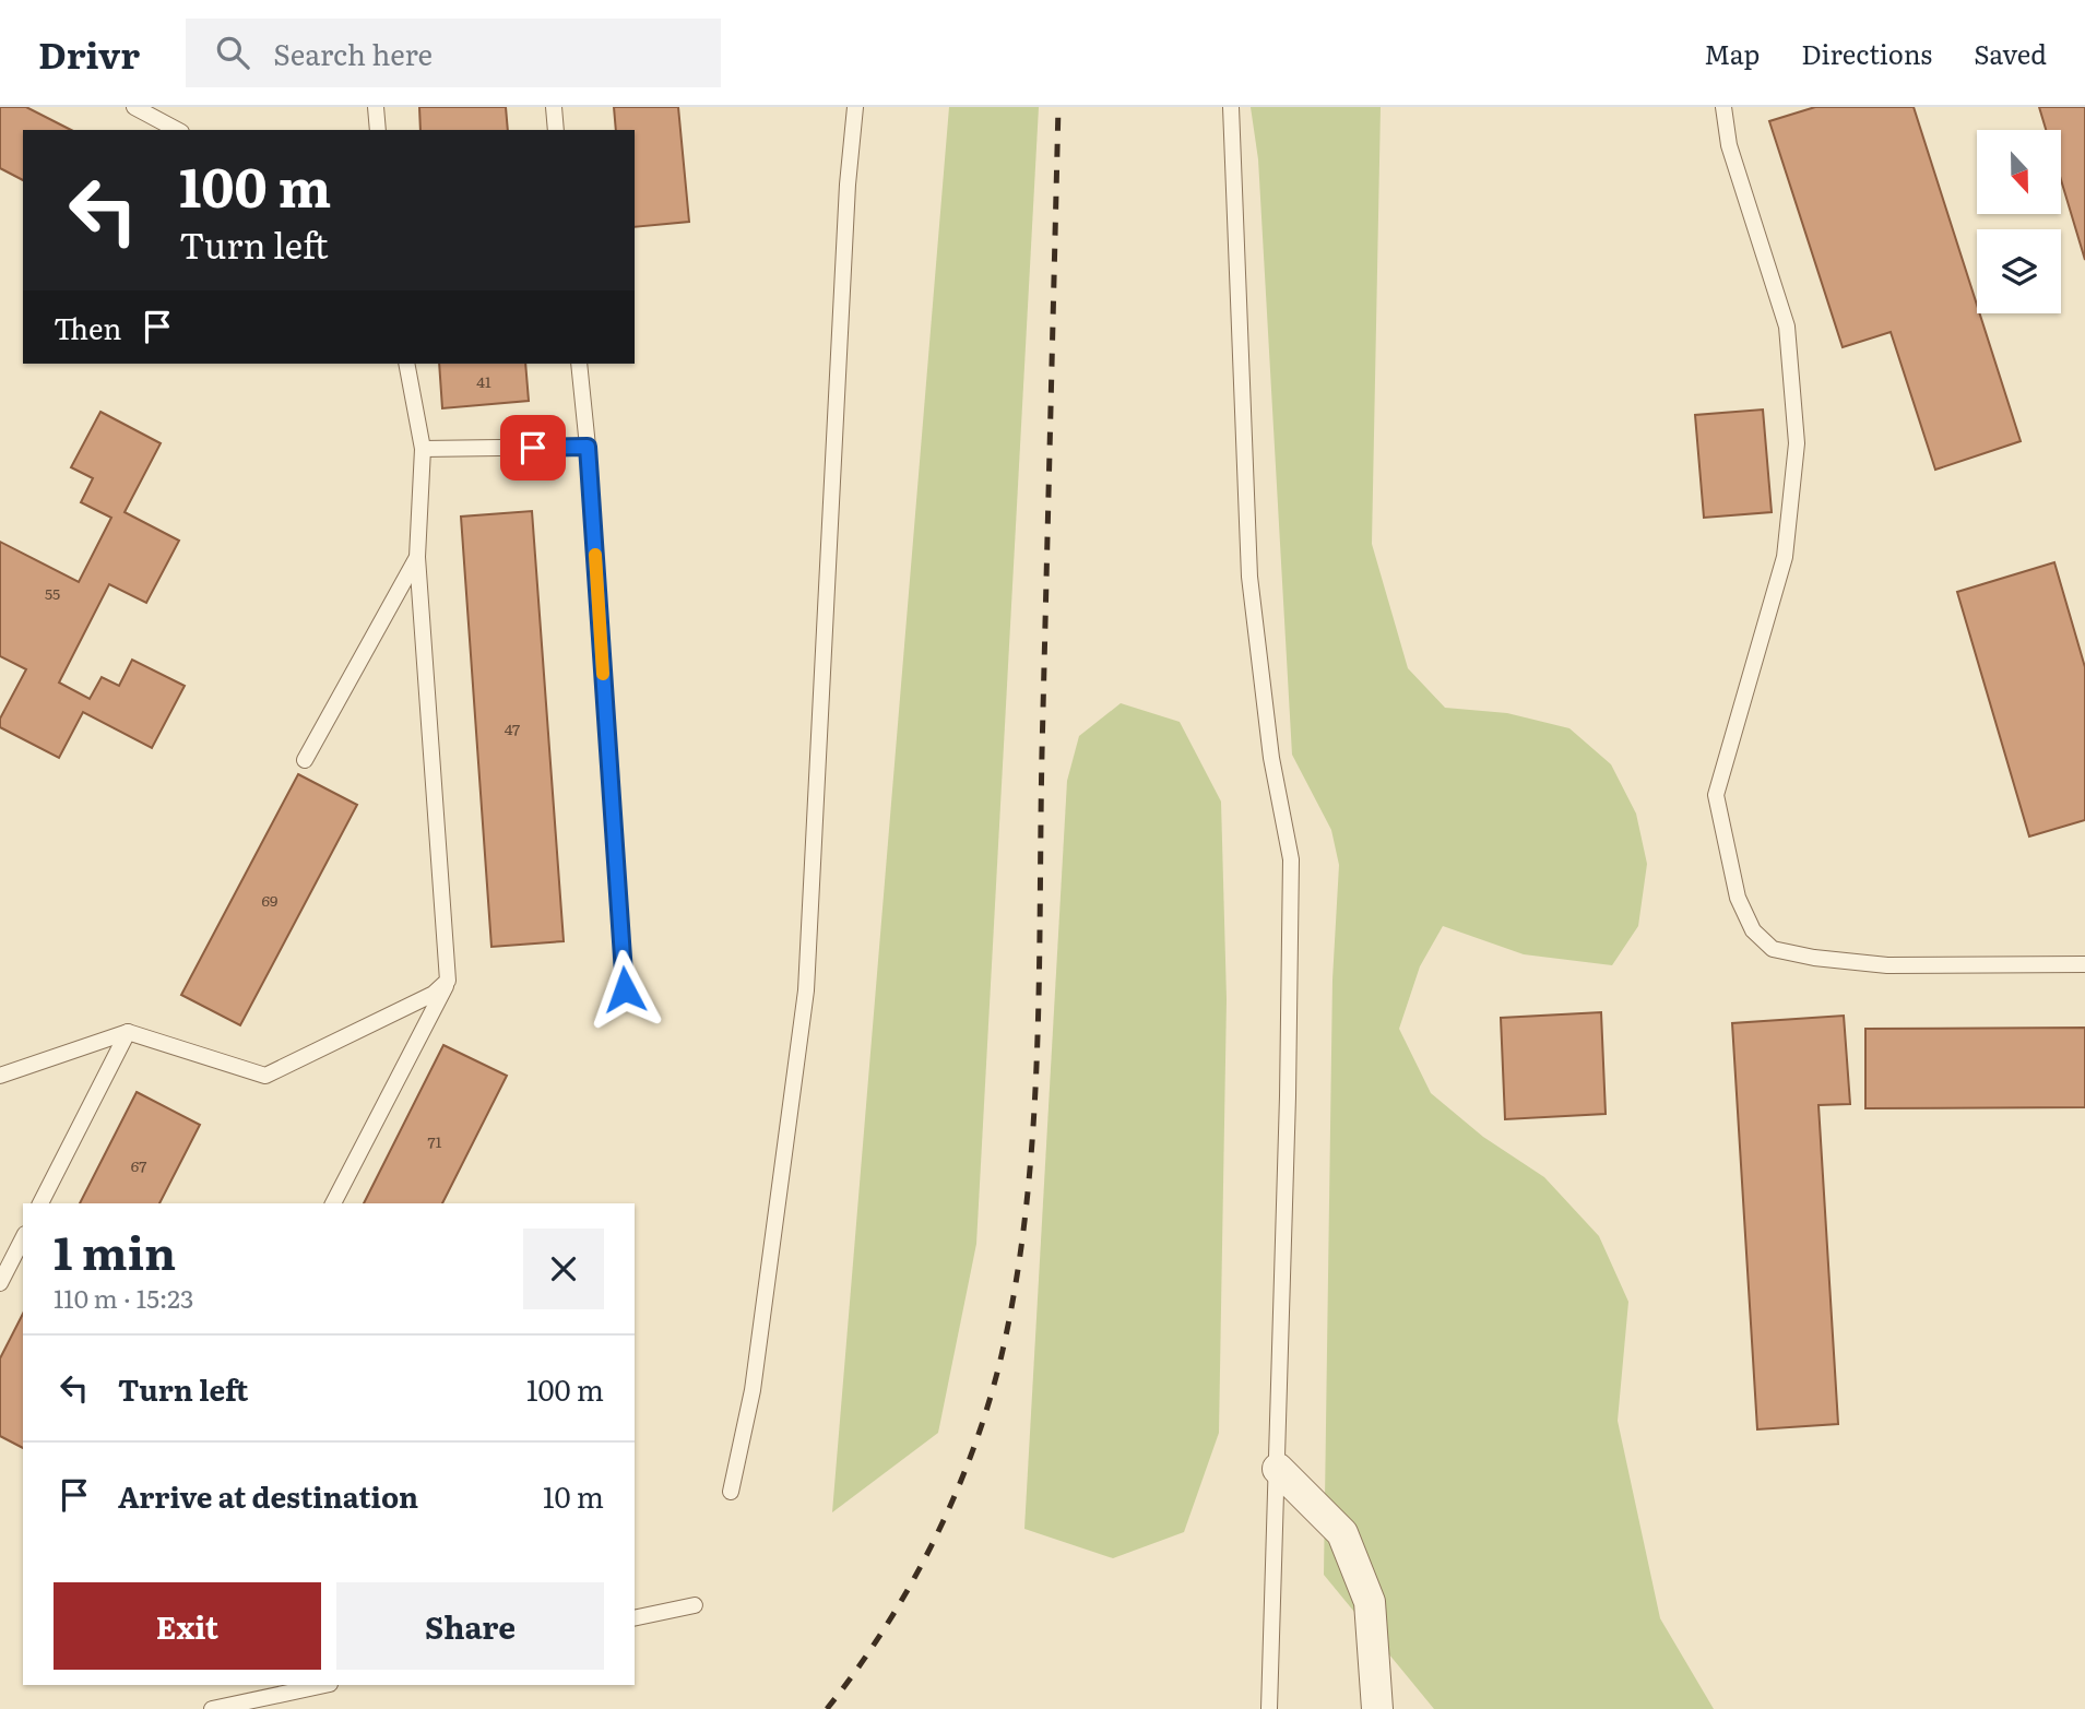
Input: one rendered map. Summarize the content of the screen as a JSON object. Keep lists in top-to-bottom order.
{
  "house_numbers": [
    "41",
    "55",
    "47",
    "69",
    "71",
    "67"
  ],
  "north": "bottom",
  "page": {
    "header": "Drivr",
    "search": "Search here",
    "nav": ["Map", "Directions", "Saved"],
    "turn": ["100 m", "Turn left"],
    "then": "Then",
    "heading": ["1 min", "110 m · 15:23"],
    "list": [
      {
        "name": "Turn left",
        "value": "100 m"
      },
      {
        "name": "Arrive at destination",
        "value": "10 m"
      }
    ],
    "buttons": ["Exit", "Share"]
  }
}
